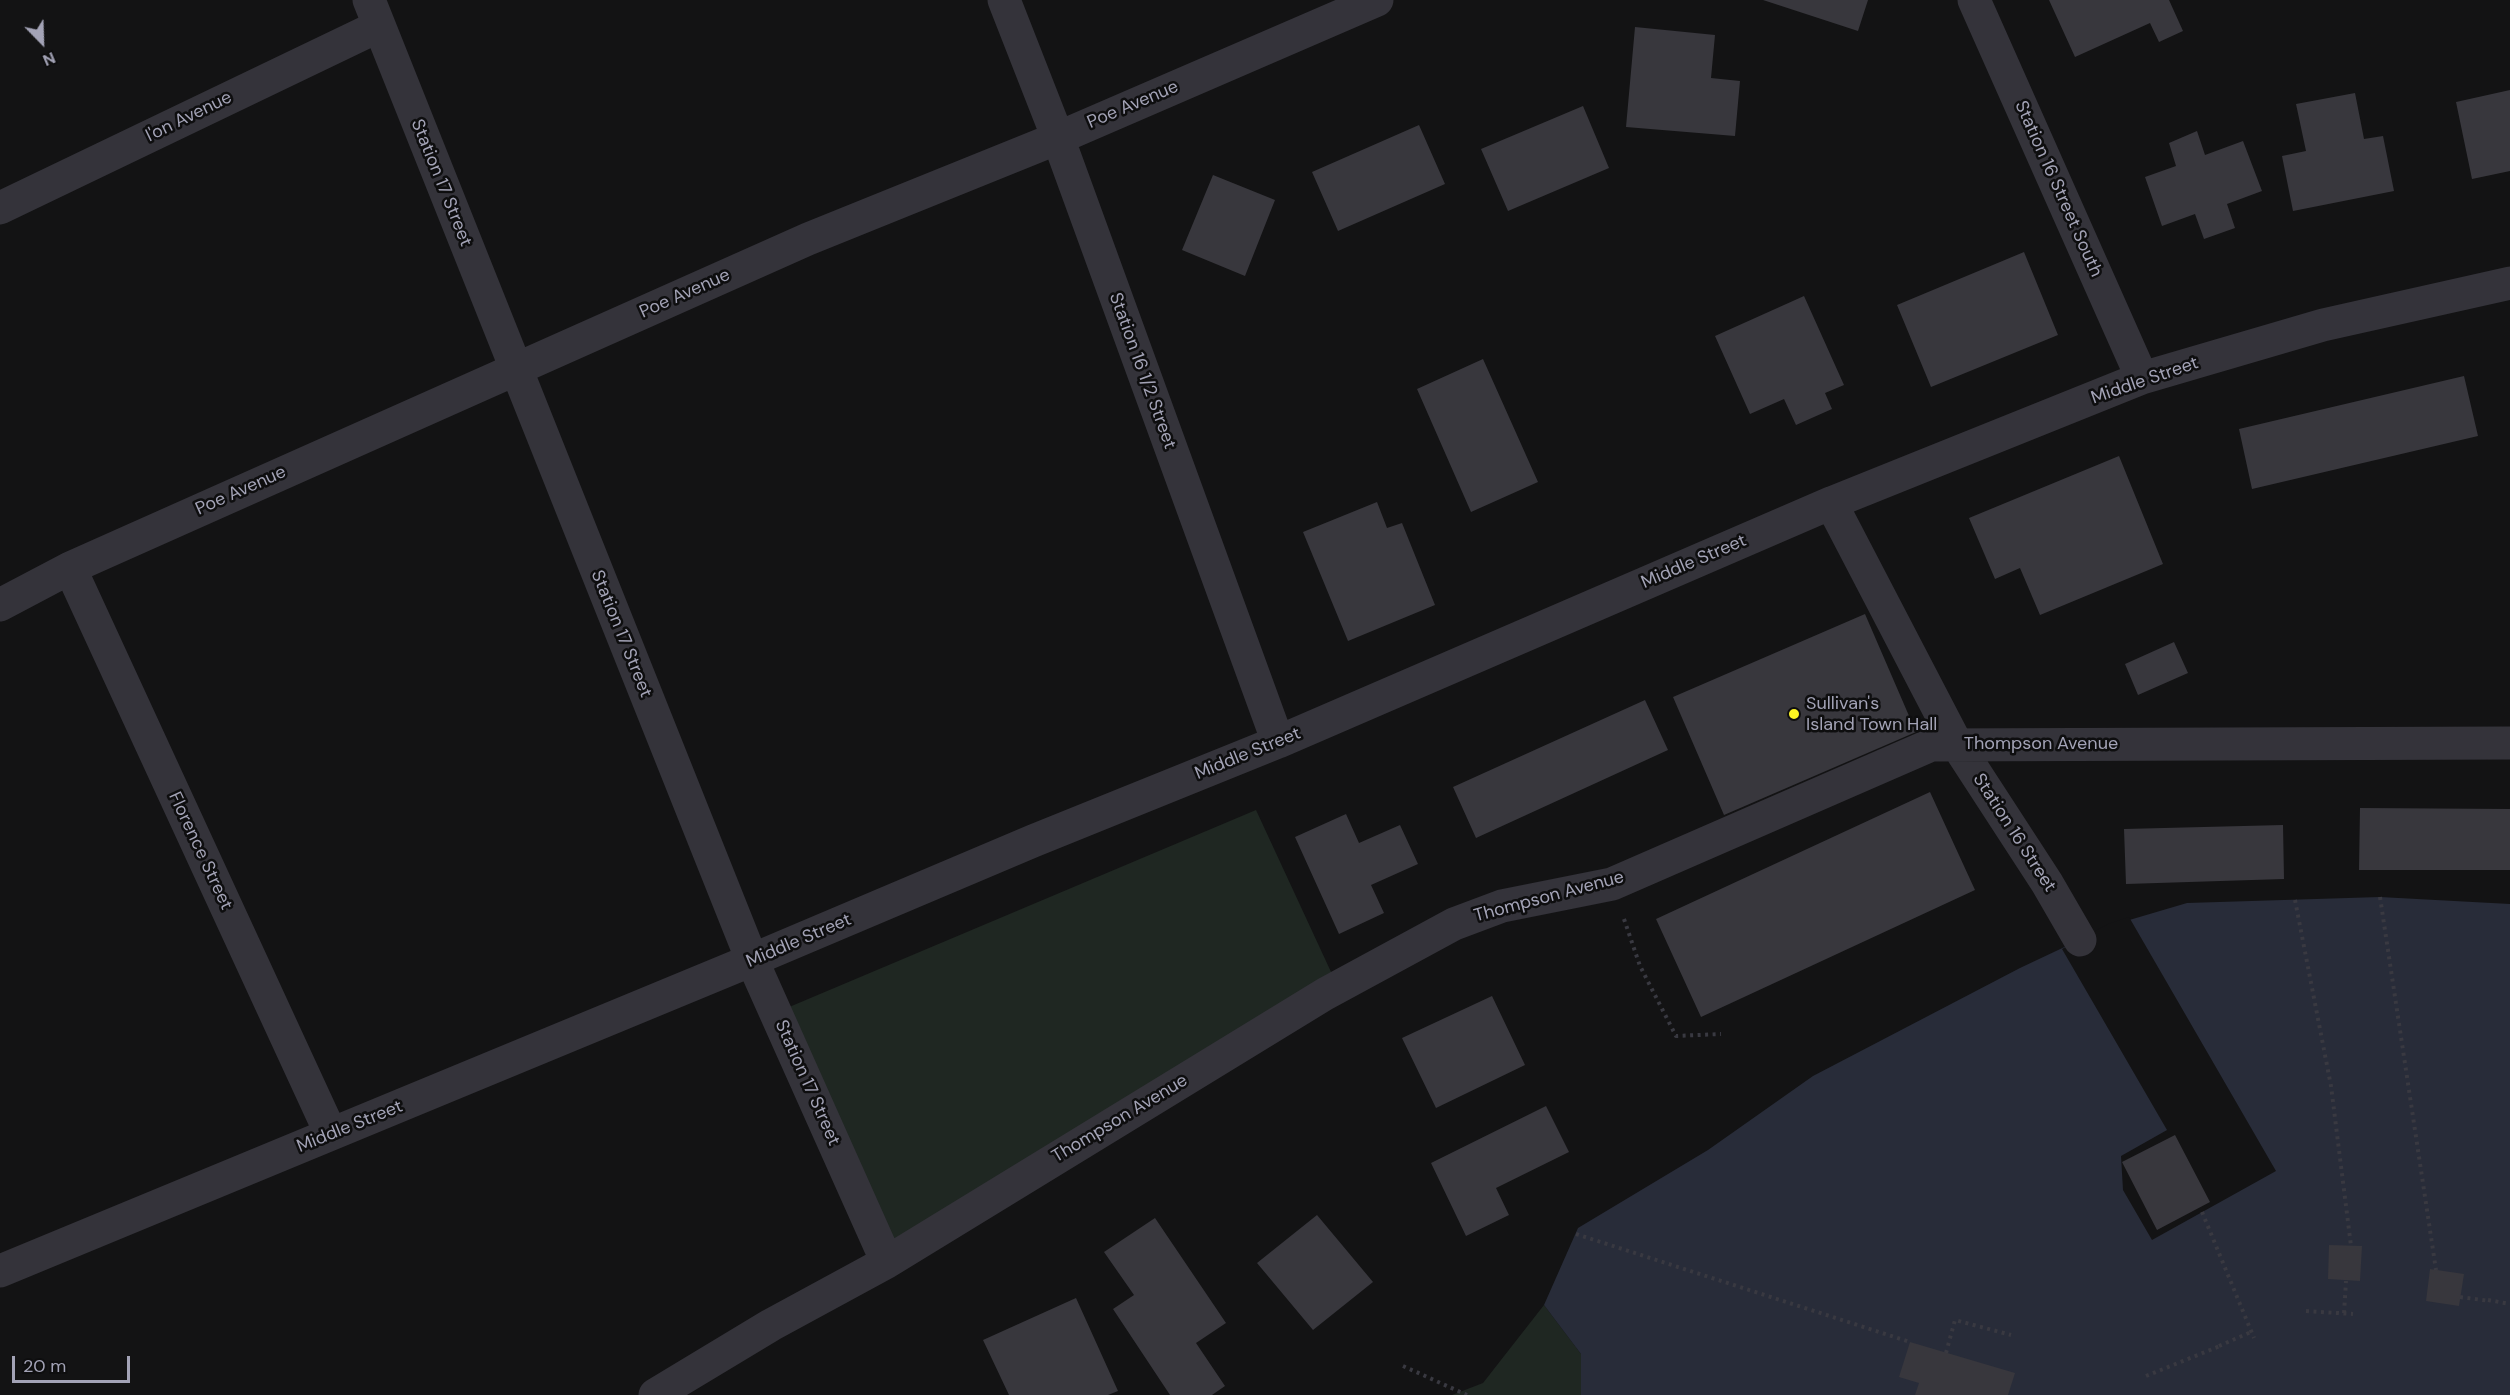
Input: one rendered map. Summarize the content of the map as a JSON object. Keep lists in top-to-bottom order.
{
  "streets": {
    "street": [
      "Poe Avenue",
      "I'on Avenue",
      "Station 17 Street",
      "Station 16 Street South",
      "Station 16 1/2 Street",
      "Middle Street",
      "Thompson Avenue",
      "Station 16 Street",
      "Florence Street"
    ]
  },
  "crossings": [
    ["Poe Avenue", "Station 17 Street"],
    ["Poe Avenue", "Station 16 1/2 Street"],
    ["Poe Avenue", "Florence Street"],
    ["I'on Avenue", "Station 17 Street"],
    ["Station 17 Street", "Middle Street"],
    ["Station 17 Street", "Thompson Avenue"],
    ["Station 16 Street South", "Middle Street"],
    ["Station 16 1/2 Street", "Middle Street"],
    ["Middle Street", "Station 16 Street"],
    ["Middle Street", "Florence Street"],
    ["Thompson Avenue", "Station 16 Street"]
  ],
  "places": ["Sullivan's Island Town Hall"],
  "scale_bar": "20 m",
  "north": "bottom right"
}
